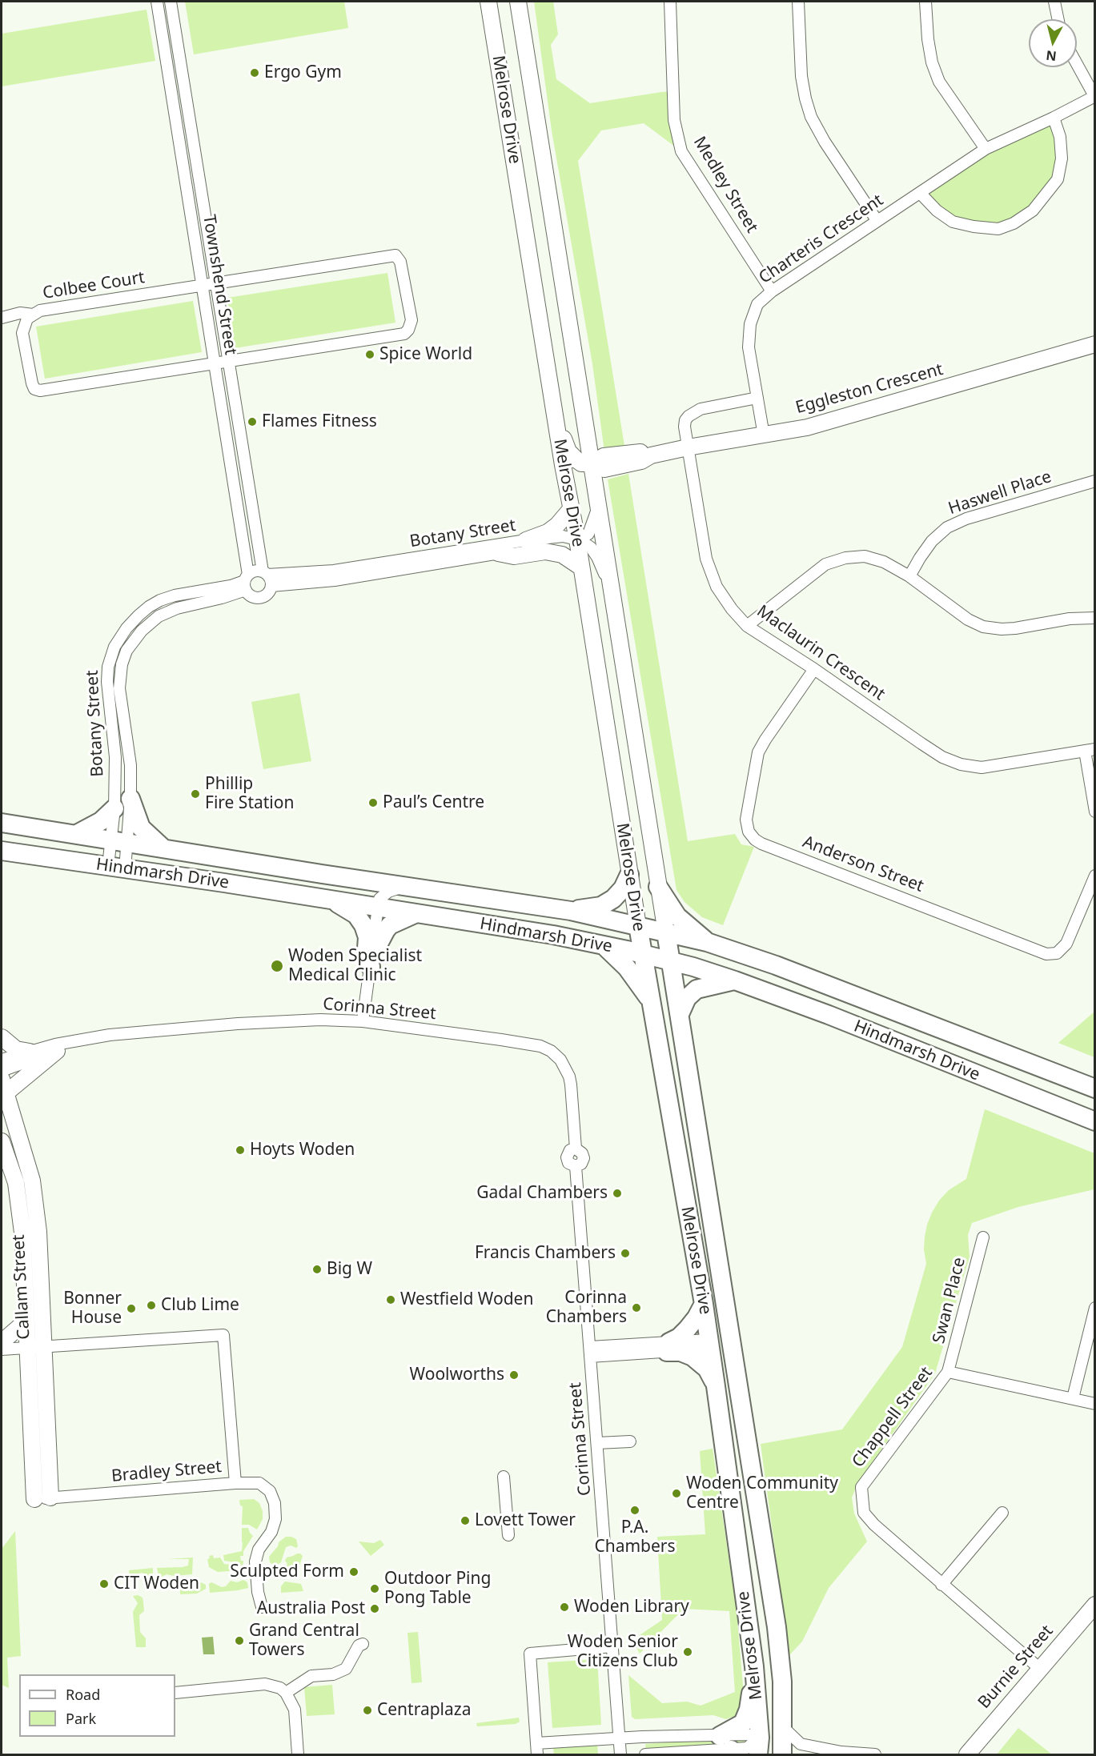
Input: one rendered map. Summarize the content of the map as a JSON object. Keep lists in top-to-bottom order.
{
  "streets": {
    "main road": [
      "Melrose Drive",
      "Eggleston Crescent",
      "Hindmarsh Drive",
      "Callam Street",
      "Burnie Street"
    ],
    "street": [
      "Medley Street",
      "Charteris Crescent",
      "Townshend Street",
      "Colbee Court",
      "Haswell Place",
      "Botany Street",
      "Maclaurin Crescent",
      "Anderson Street",
      "Corinna Street",
      "Swan Place",
      "Chappell Street",
      "Bradley Street"
    ]
  },
  "crossings": [
    ["Melrose Drive", "Eggleston Crescent"],
    ["Melrose Drive", "Botany Street"],
    ["Melrose Drive", "Hindmarsh Drive"],
    ["Medley Street", "Charteris Crescent"],
    ["Charteris Crescent", "Eggleston Crescent"],
    ["Charteris Crescent", "Maclaurin Crescent"],
    ["Townshend Street", "Colbee Court"],
    ["Townshend Street", "Botany Street"],
    ["Eggleston Crescent", "Maclaurin Crescent"],
    ["Botany Street", "Hindmarsh Drive"],
    ["Maclaurin Crescent", "Anderson Street"],
    ["Callam Street", "Bradley Street"],
    ["Swan Place", "Chappell Street"],
    ["Chappell Street", "Burnie Street"]
  ],
  "places": [
    "Ergo Gym",
    "Spice World",
    "Flames Fitness",
    "Phillip Fire Station",
    "Paul’s Centre",
    "Woden Specialist Medical Clinic",
    "Hoyts Woden",
    "Gadal Chambers",
    "Francis Chambers",
    "Big W",
    "Westfield Woden",
    "Club Lime",
    "Corinna Chambers",
    "Bonner House",
    "Woolworths",
    "Woden Community Centre",
    "P.A. Chambers",
    "Lovett Tower",
    "Sculpted Form",
    "CIT Woden",
    "Outdoor Ping Pong Table",
    "Woden Library",
    "Australia Post",
    "Grand Central Towers",
    "Woden Senior Citizens Club",
    "Centraplaza"
  ],
  "legend": ["Road", "Park"],
  "north": "bottom"
}
